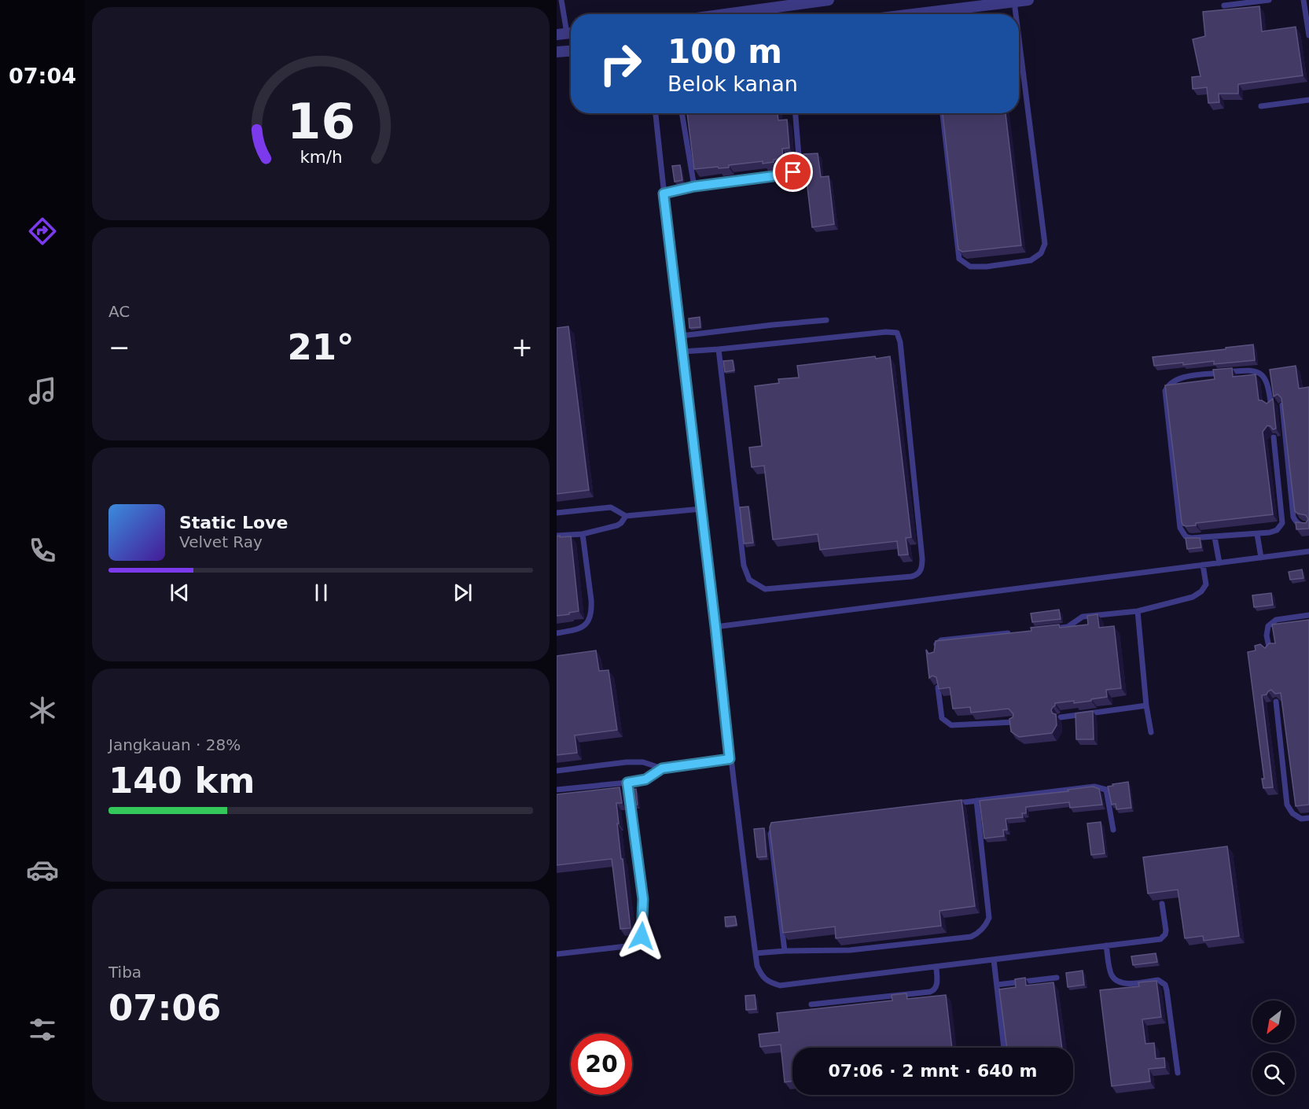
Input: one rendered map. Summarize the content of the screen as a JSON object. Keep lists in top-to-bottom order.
{
  "north": "bottom left",
  "page": {
    "tabs": "07:04",
    "turn": ["100 m", "Belok kanan"],
    "tile": [
      "AC",
      ["Jangkauan · 28%", "140 km"],
      ["Tiba", "07:06"]
    ],
    "heat": ["−", "21°", "+"],
    "song": ["Static Love", "Velvet Ray"],
    "limit": "20",
    "trip": "07:06 · 2 mnt · 640 m",
    "gauge": ["16", "km/h"]
  }
}
